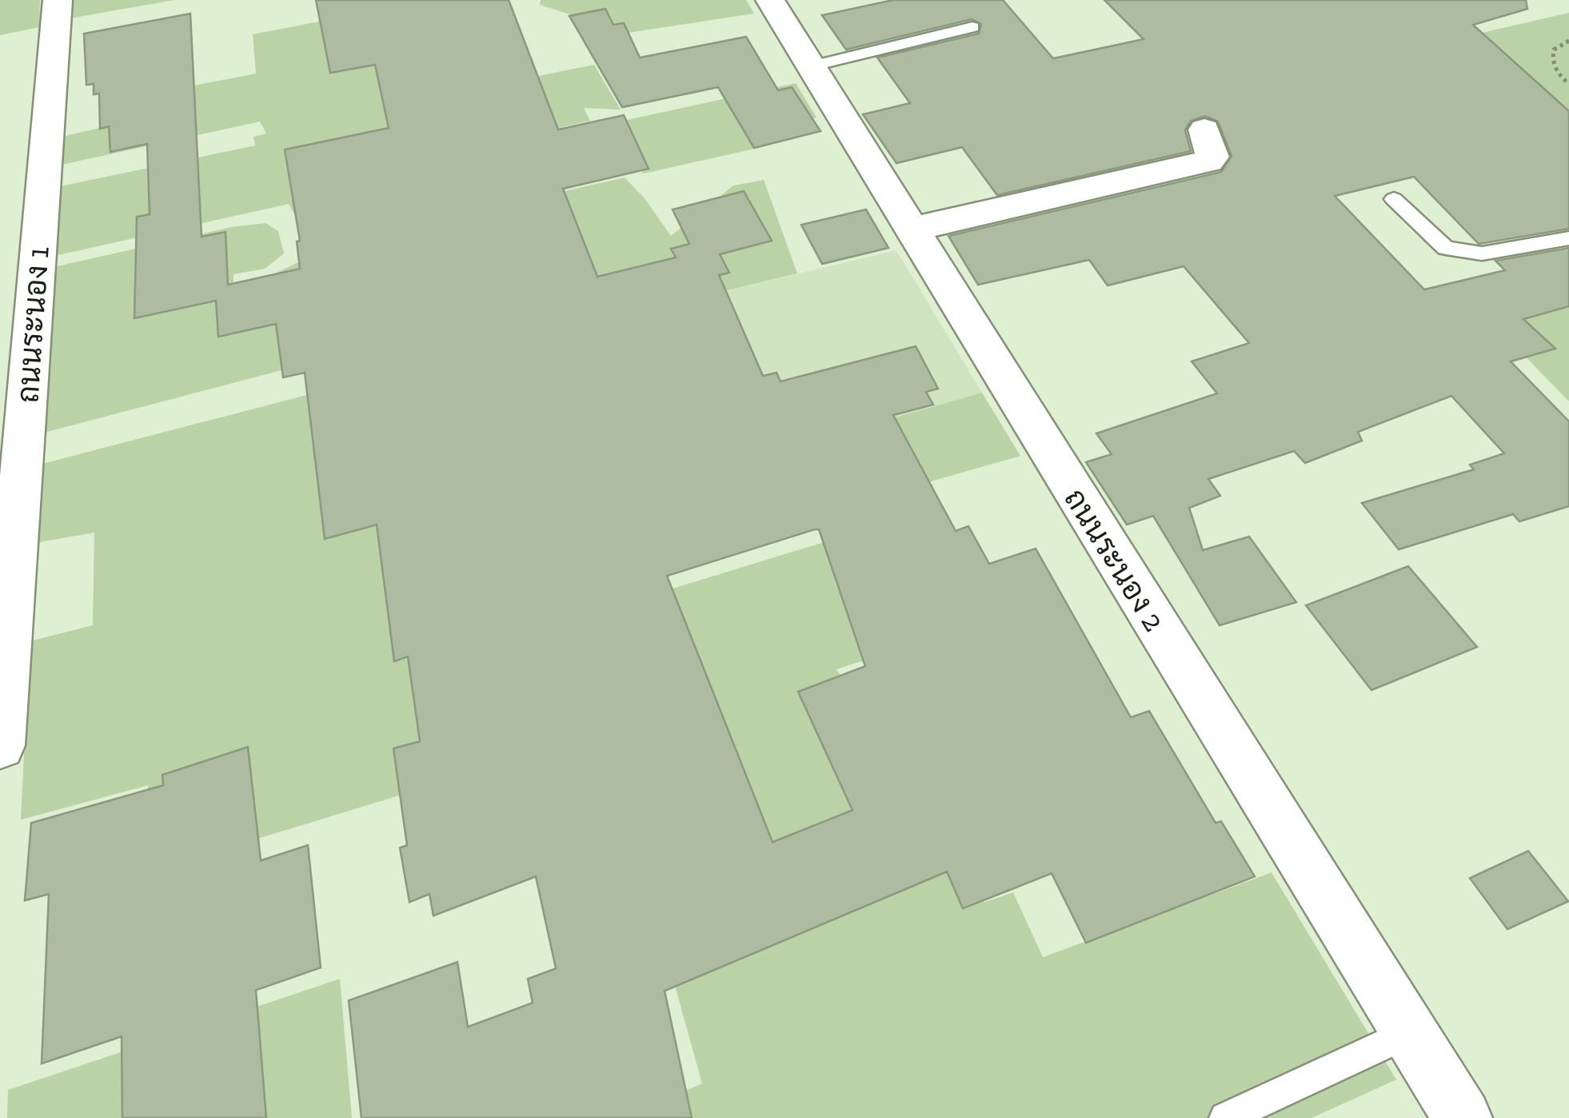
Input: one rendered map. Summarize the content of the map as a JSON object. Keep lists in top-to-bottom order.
{
  "streets": {
    "street": ["ถนนระนอง 1", "ถนนระนอง 2"]
  }
}
